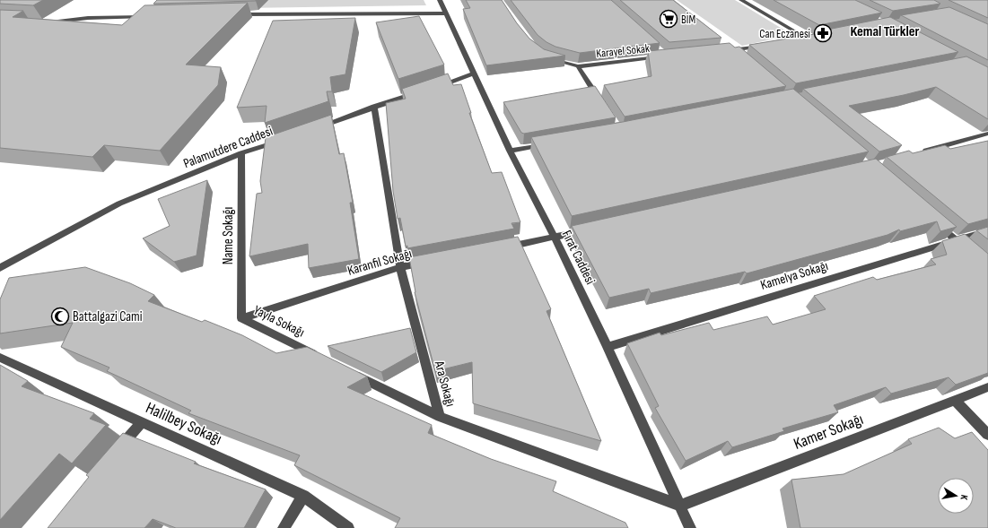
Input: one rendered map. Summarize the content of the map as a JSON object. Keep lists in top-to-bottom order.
{
  "streets": {
    "street": [
      "Karayel Sokak",
      "Palamutdere Caddesi",
      "Name Sokağı",
      "Fırat Caddesi",
      "Karanfil Sokağı",
      "Kamelya Sokağı",
      "Yayla Sokağı",
      "Ara Sokağı",
      "Halilbey Sokağı",
      "Kamer Sokağı"
    ]
  },
  "crossings": [
    ["Palamutdere Caddesi", "Name Sokağı"],
    ["Name Sokağı", "Karanfil Sokağı"],
    ["Name Sokağı", "Yayla Sokağı"],
    ["Fırat Caddesi", "Kamelya Sokağı"],
    ["Fırat Caddesi", "Ara Sokağı"],
    ["Fırat Caddesi", "Kamer Sokağı"],
    ["Karanfil Sokağı", "Yayla Sokağı"],
    ["Karanfil Sokağı", "Ara Sokağı"],
    ["Ara Sokağı", "Kamer Sokağı"]
  ],
  "districts": ["Kemal Türkler"],
  "places": {
    "supermarket": ["BİM"],
    "pharmacy": ["Can Eczanesi"],
    "mosque": ["Battalgazi Cami"]
  },
  "north": "right"
}
